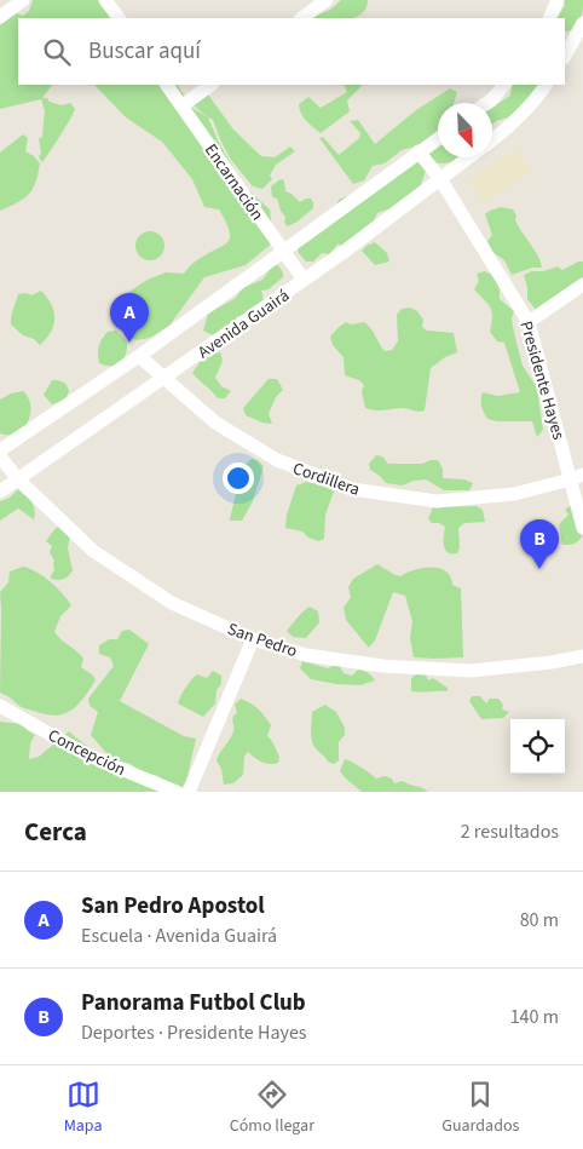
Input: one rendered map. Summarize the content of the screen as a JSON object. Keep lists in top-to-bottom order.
{
  "streets": {
    "street": [
      "Encarnación",
      "Avenida Guairá",
      "Presidente Hayes",
      "Cordillera",
      "San Pedro",
      "Concepción"
    ]
  },
  "crossings": [
    ["Encarnación", "Avenida Guairá"],
    ["Avenida Guairá", "Presidente Hayes"],
    ["Avenida Guairá", "Cordillera"],
    ["Avenida Guairá", "San Pedro"],
    ["Presidente Hayes", "Cordillera"]
  ],
  "north": "bottom right",
  "page": {
    "search": "Buscar aquí",
    "pins": ["A", "B"],
    "heading": ["Cerca", "2 resultados"],
    "list": [
      {
        "mark": "A",
        "name": "San Pedro Apostol",
        "note": "Escuela · Avenida Guairá",
        "value": "80 m"
      },
      {
        "mark": "B",
        "name": "Panorama Futbol Club",
        "note": "Deportes · Presidente Hayes",
        "value": "140 m"
      }
    ],
    "nav": ["Mapa", "Cómo llegar", "Guardados"]
  }
}
